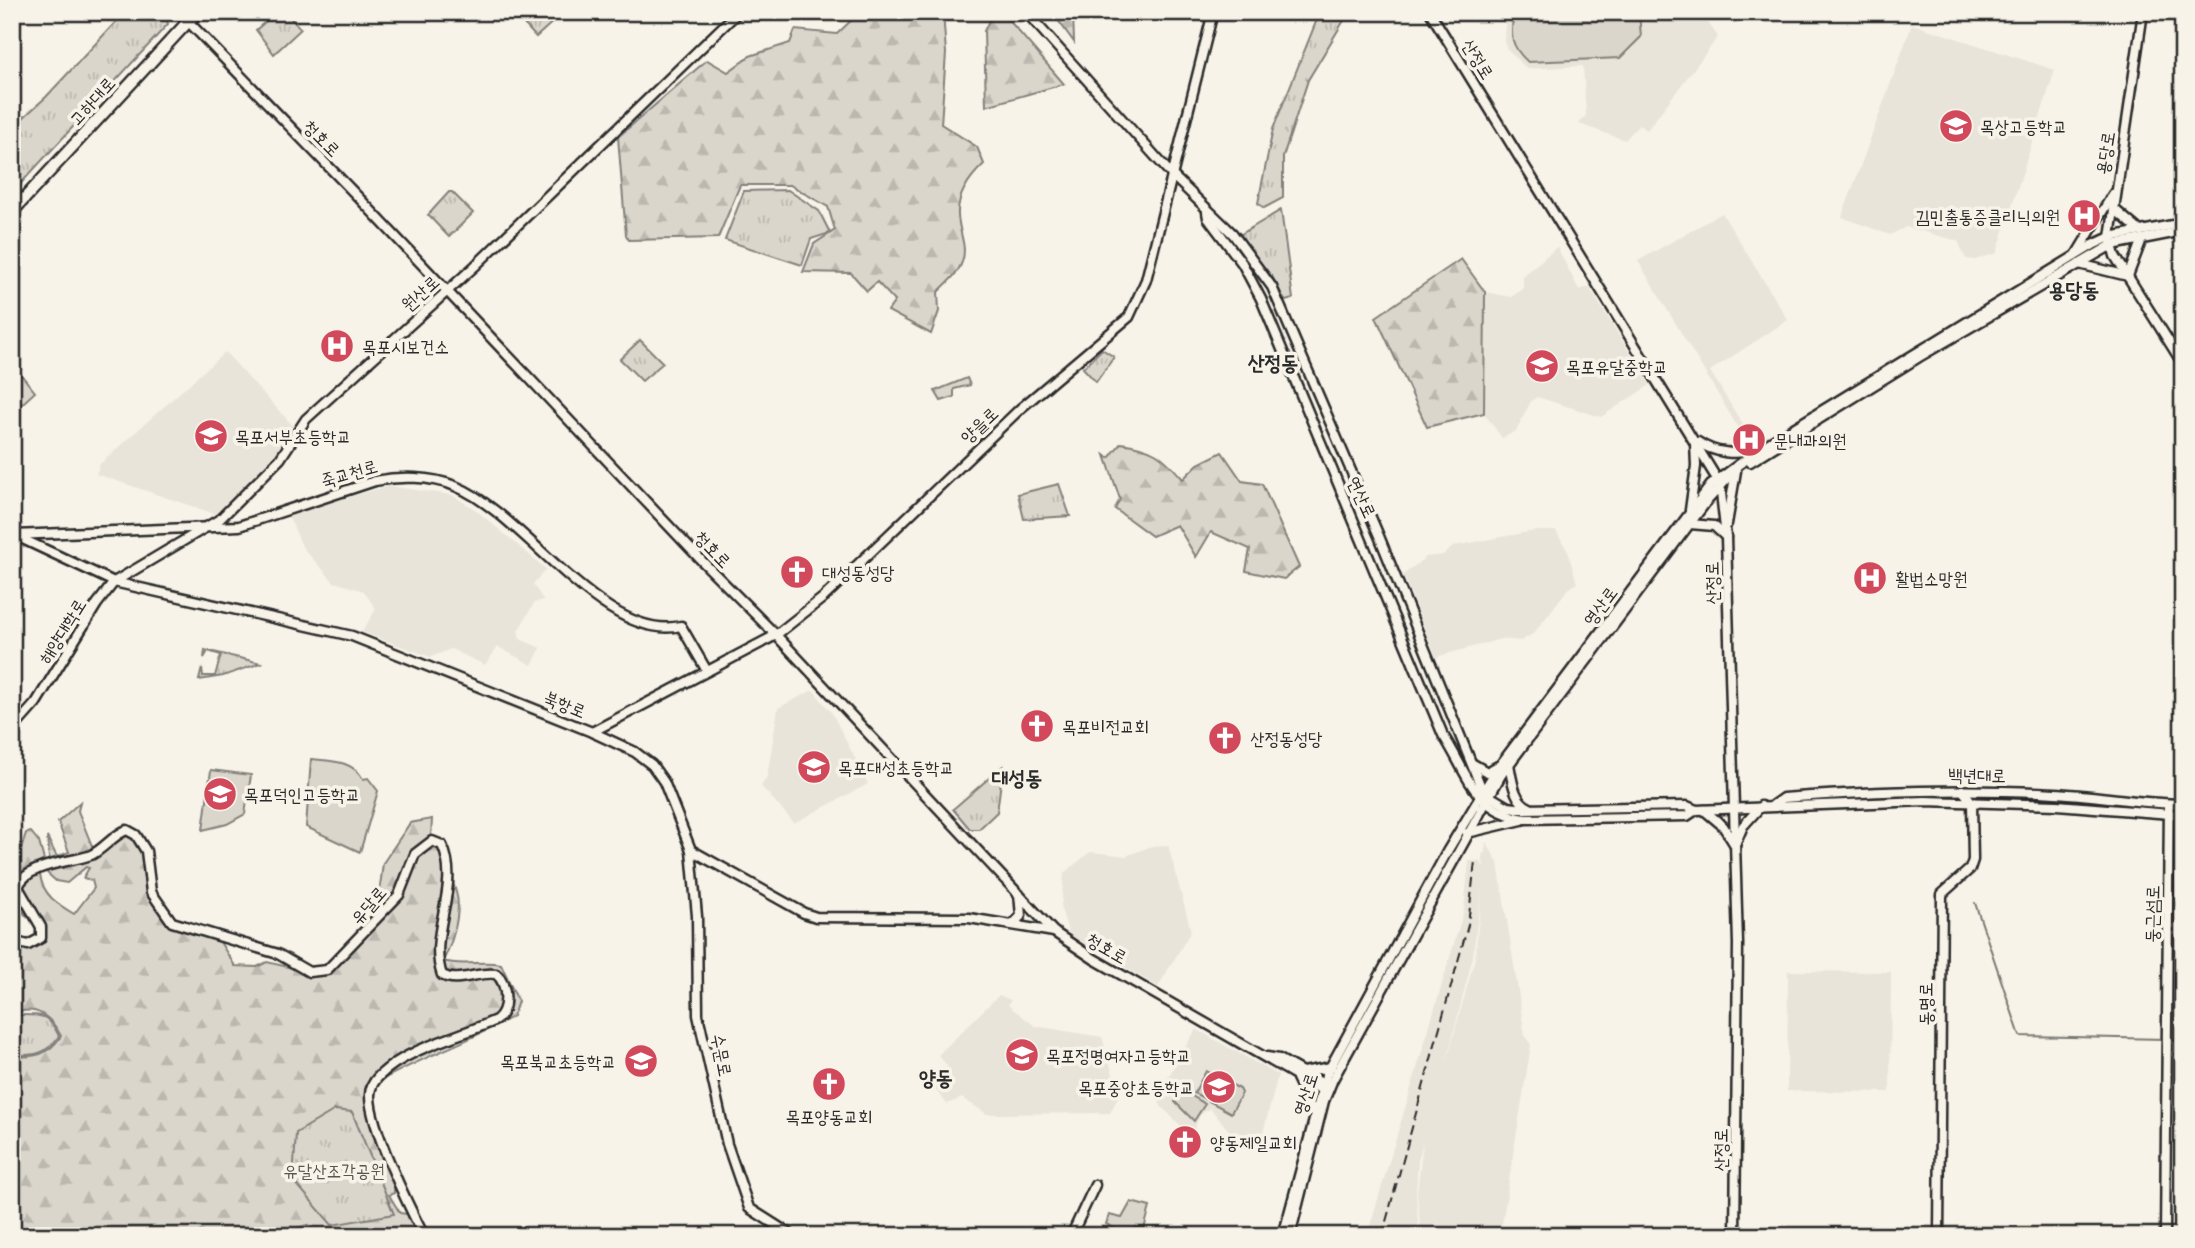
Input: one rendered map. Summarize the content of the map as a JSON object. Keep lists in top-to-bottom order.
{
  "streets": {
    "main road": ["고하대로"],
    "street": [
      "산정로",
      "청호로",
      "용당로",
      "원산로",
      "양을로",
      "죽교천로",
      "연산로",
      "영산로",
      "해양대학로",
      "북항로",
      "백년대로",
      "유달로",
      "둥근섬로",
      "동명로",
      "수문로"
    ]
  },
  "crossings": [
    ["산정로", "영산로"],
    ["산정로", "백년대로"],
    ["고하대로", "청호로"],
    ["청호로", "원산로"],
    ["청호로", "양을로"],
    ["청호로", "영산로"],
    ["용당로", "영산로"],
    ["원산로", "죽교천로"],
    ["원산로", "해양대학로"],
    ["원산로", "북항로"],
    ["양을로", "죽교천로"],
    ["양을로", "연산로"],
    ["양을로", "북항로"],
    ["죽교천로", "북항로"],
    ["연산로", "영산로"],
    ["연산로", "백년대로"],
    ["영산로", "백년대로"],
    ["해양대학로", "북항로"],
    ["북항로", "수문로"],
    ["백년대로", "둥근섬로"],
    ["백년대로", "동명로"]
  ],
  "districts": [
    "용당동",
    "산정동",
    "대성동",
    "양동"
  ],
  "parks": ["유달산조각공원"],
  "places": {
    "school or university": [
      "목상고등학교",
      "목포유달중학교",
      "목포서부초등학교",
      "목포대성초등학교",
      "목포덕인고등학교",
      "목포정명여자고등학교",
      "목포북교초등학교",
      "목포중앙초등학교"
    ],
    "hospital": [
      "김민출통증클리닉의원",
      "목포시보건소",
      "문내과의원",
      "활법소망원"
    ],
    "church": [
      "대성동성당",
      "목포비전교회",
      "산정동성당",
      "목포양동교회",
      "양동제일교회"
    ]
  }
}
